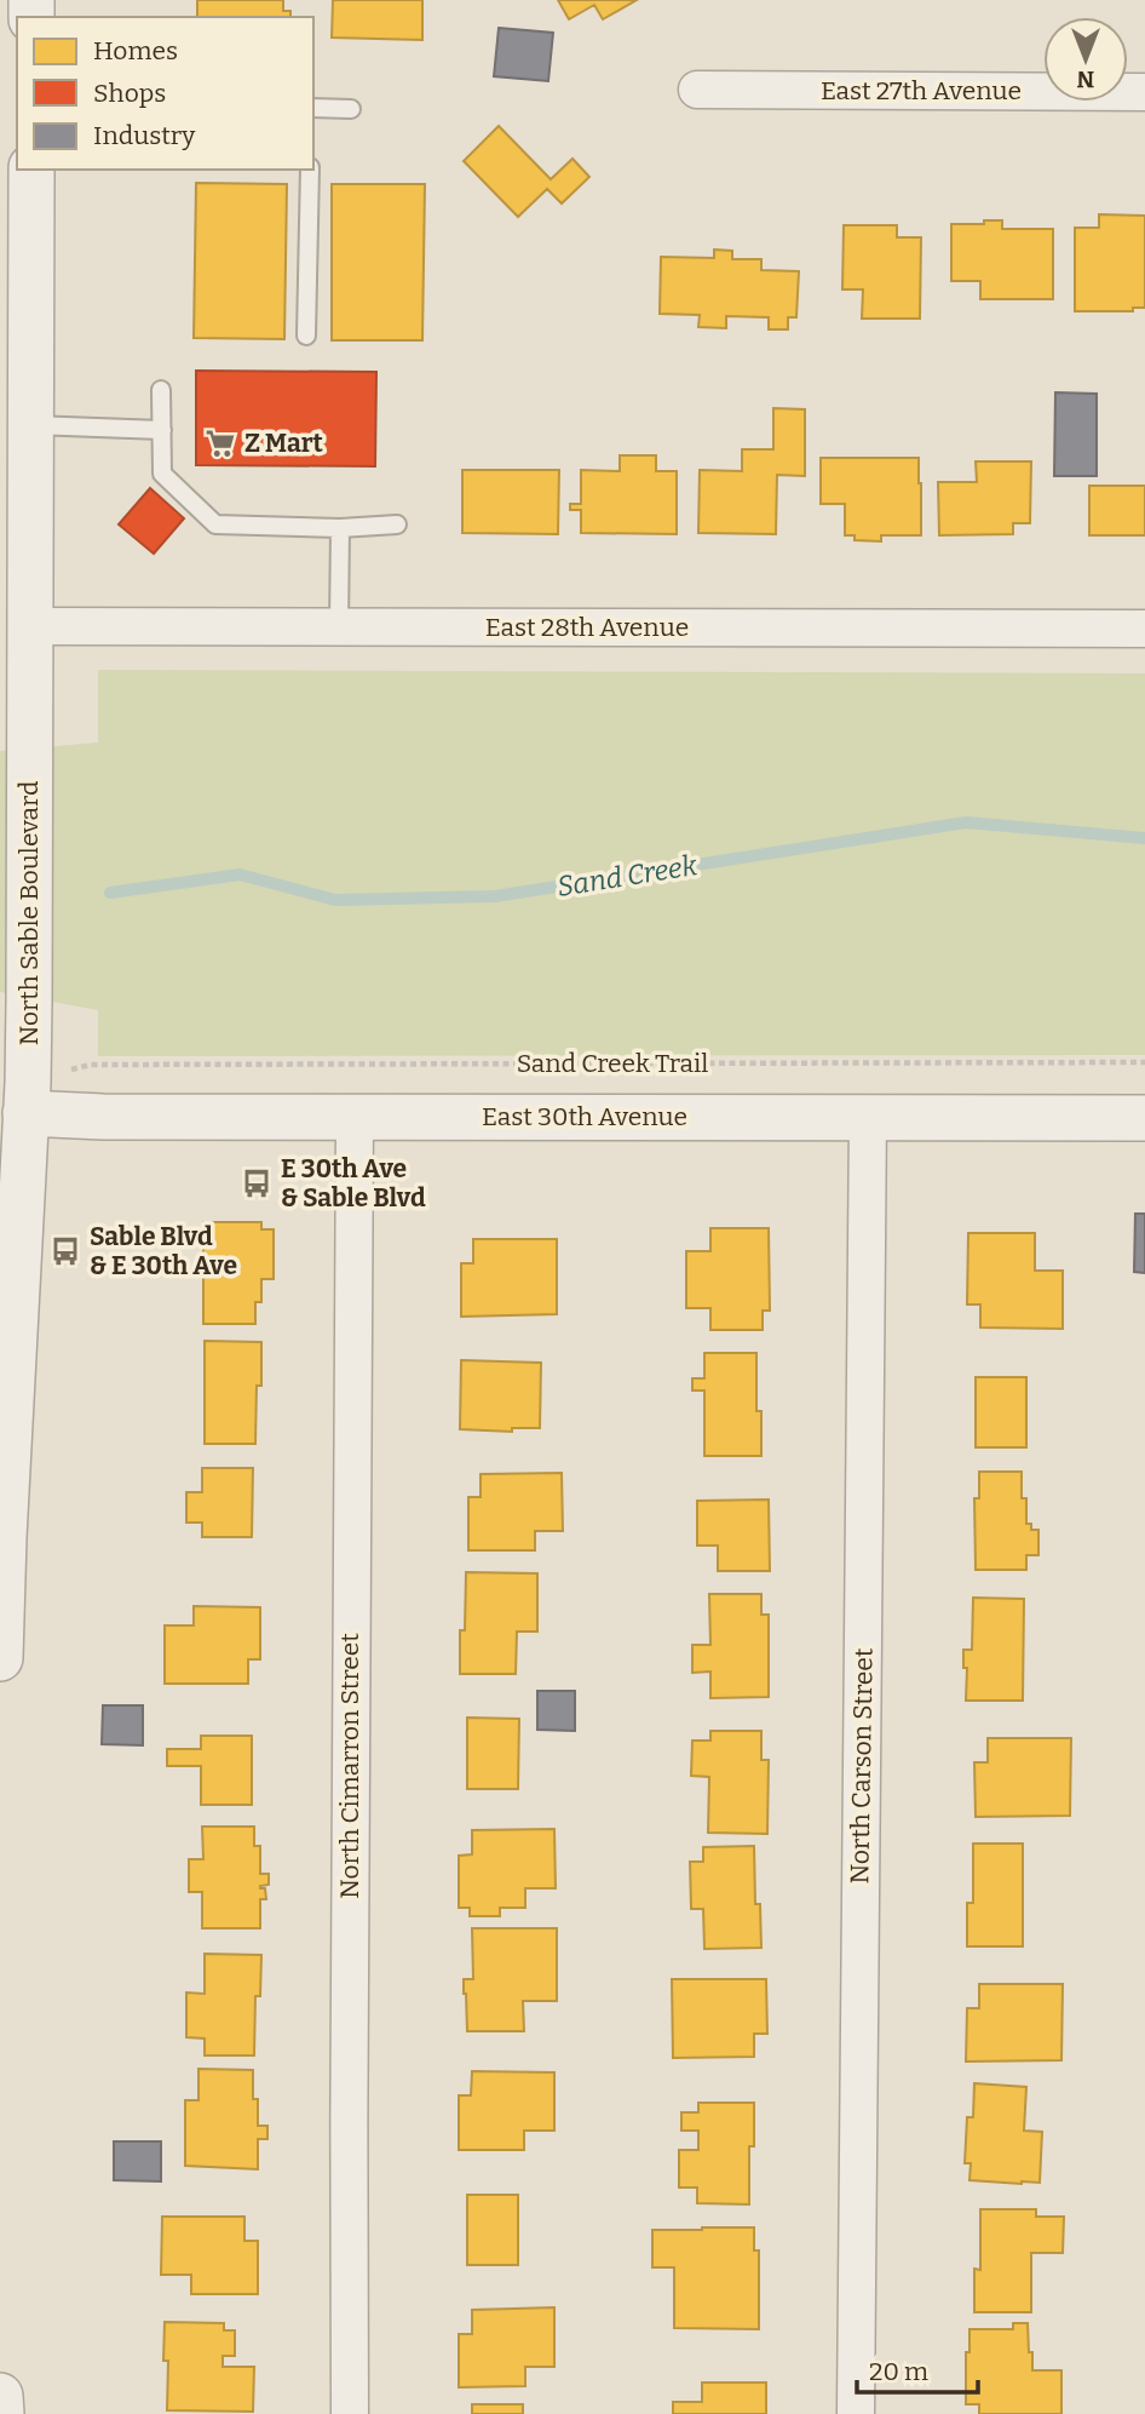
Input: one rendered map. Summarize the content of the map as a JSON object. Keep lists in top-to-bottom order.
{
  "streets": {
    "street": [
      "East 27th Avenue",
      "East 28th Avenue",
      "North Sable Boulevard",
      "East 30th Avenue",
      "North Cimarron Street",
      "North Carson Street"
    ],
    "path": ["Sand Creek Trail"]
  },
  "crossings": [
    ["East 28th Avenue", "North Sable Boulevard"],
    ["North Sable Boulevard", "East 30th Avenue"],
    ["East 30th Avenue", "North Cimarron Street"],
    ["East 30th Avenue", "North Carson Street"]
  ],
  "water": ["Sand Creek"],
  "places": {
    "supermarket": ["Z Mart"],
    "bus stop": ["E 30th Ave & Sable Blvd", "Sable Blvd & E 30th Ave"]
  },
  "legend": ["Homes", "Shops", "Industry"],
  "scale_bar": "20 m",
  "north": "bottom"
}
